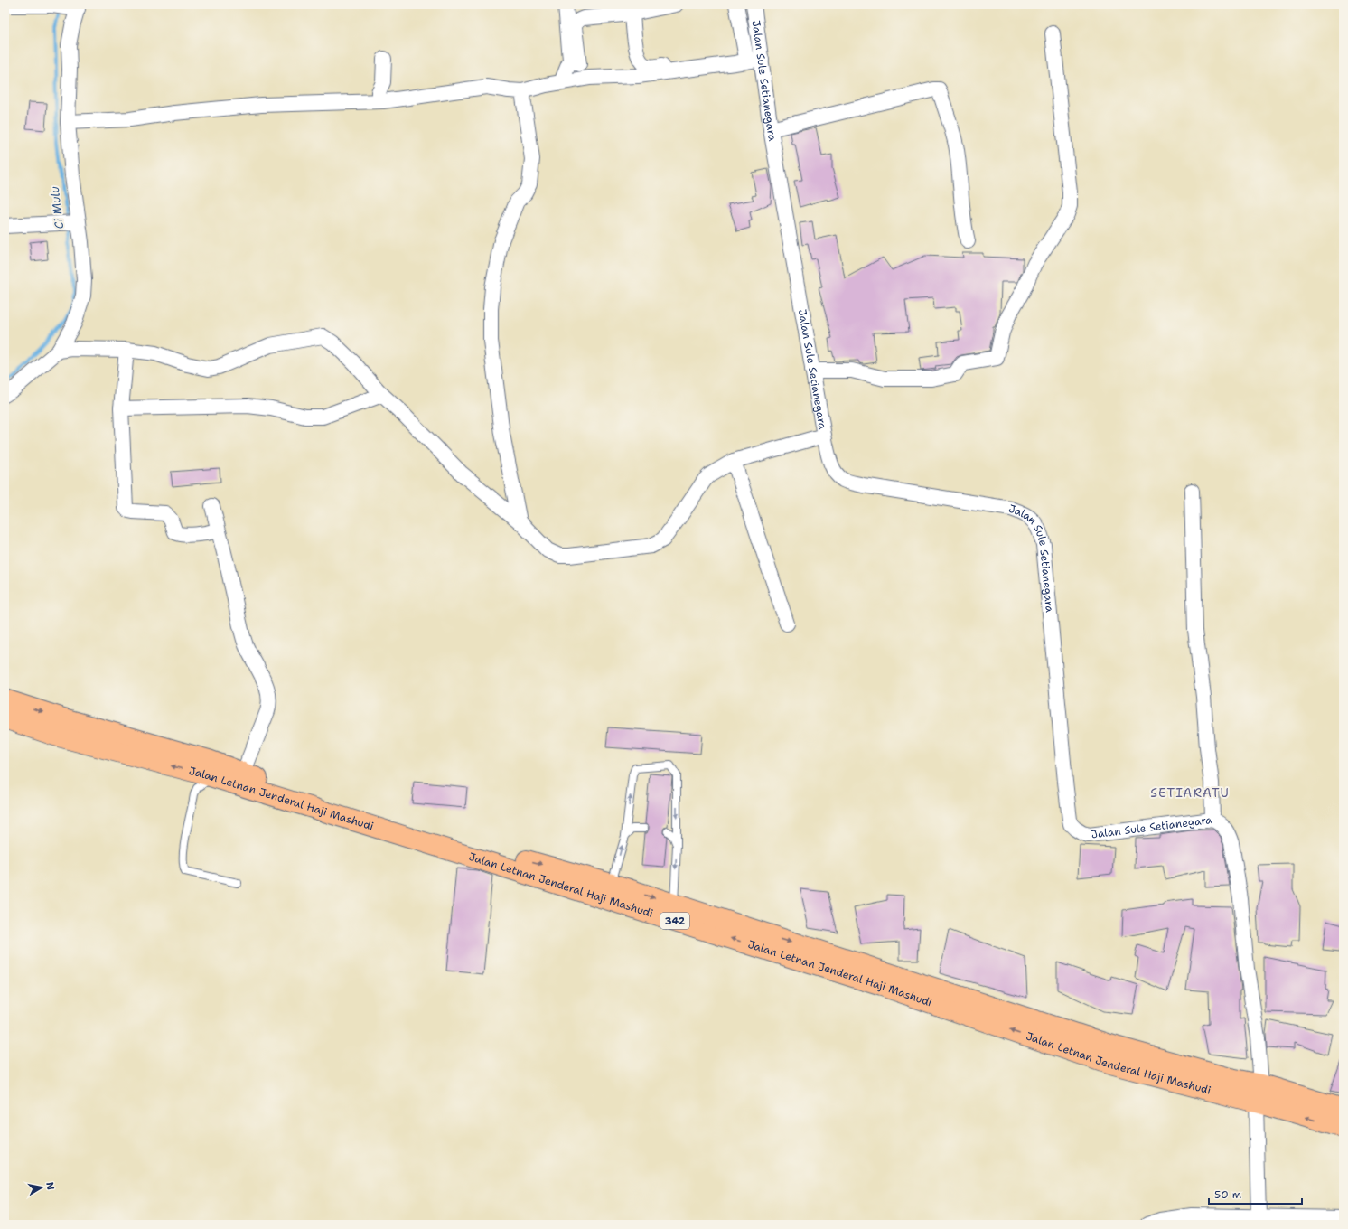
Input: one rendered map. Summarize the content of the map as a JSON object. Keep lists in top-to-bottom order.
{
  "streets": {
    "main road": ["Jalan Letnan Jenderal Haji Mashudi", "342"],
    "street": ["Jalan Sule Setianegara"]
  },
  "crossings": [
    ["Jalan Sule Setianegara", "Jalan Letnan Jenderal Haji Mashudi"]
  ],
  "districts": ["SETIARATU"],
  "water": ["Ci Mulu"],
  "scale_bar": "50 m",
  "north": "right"
}
